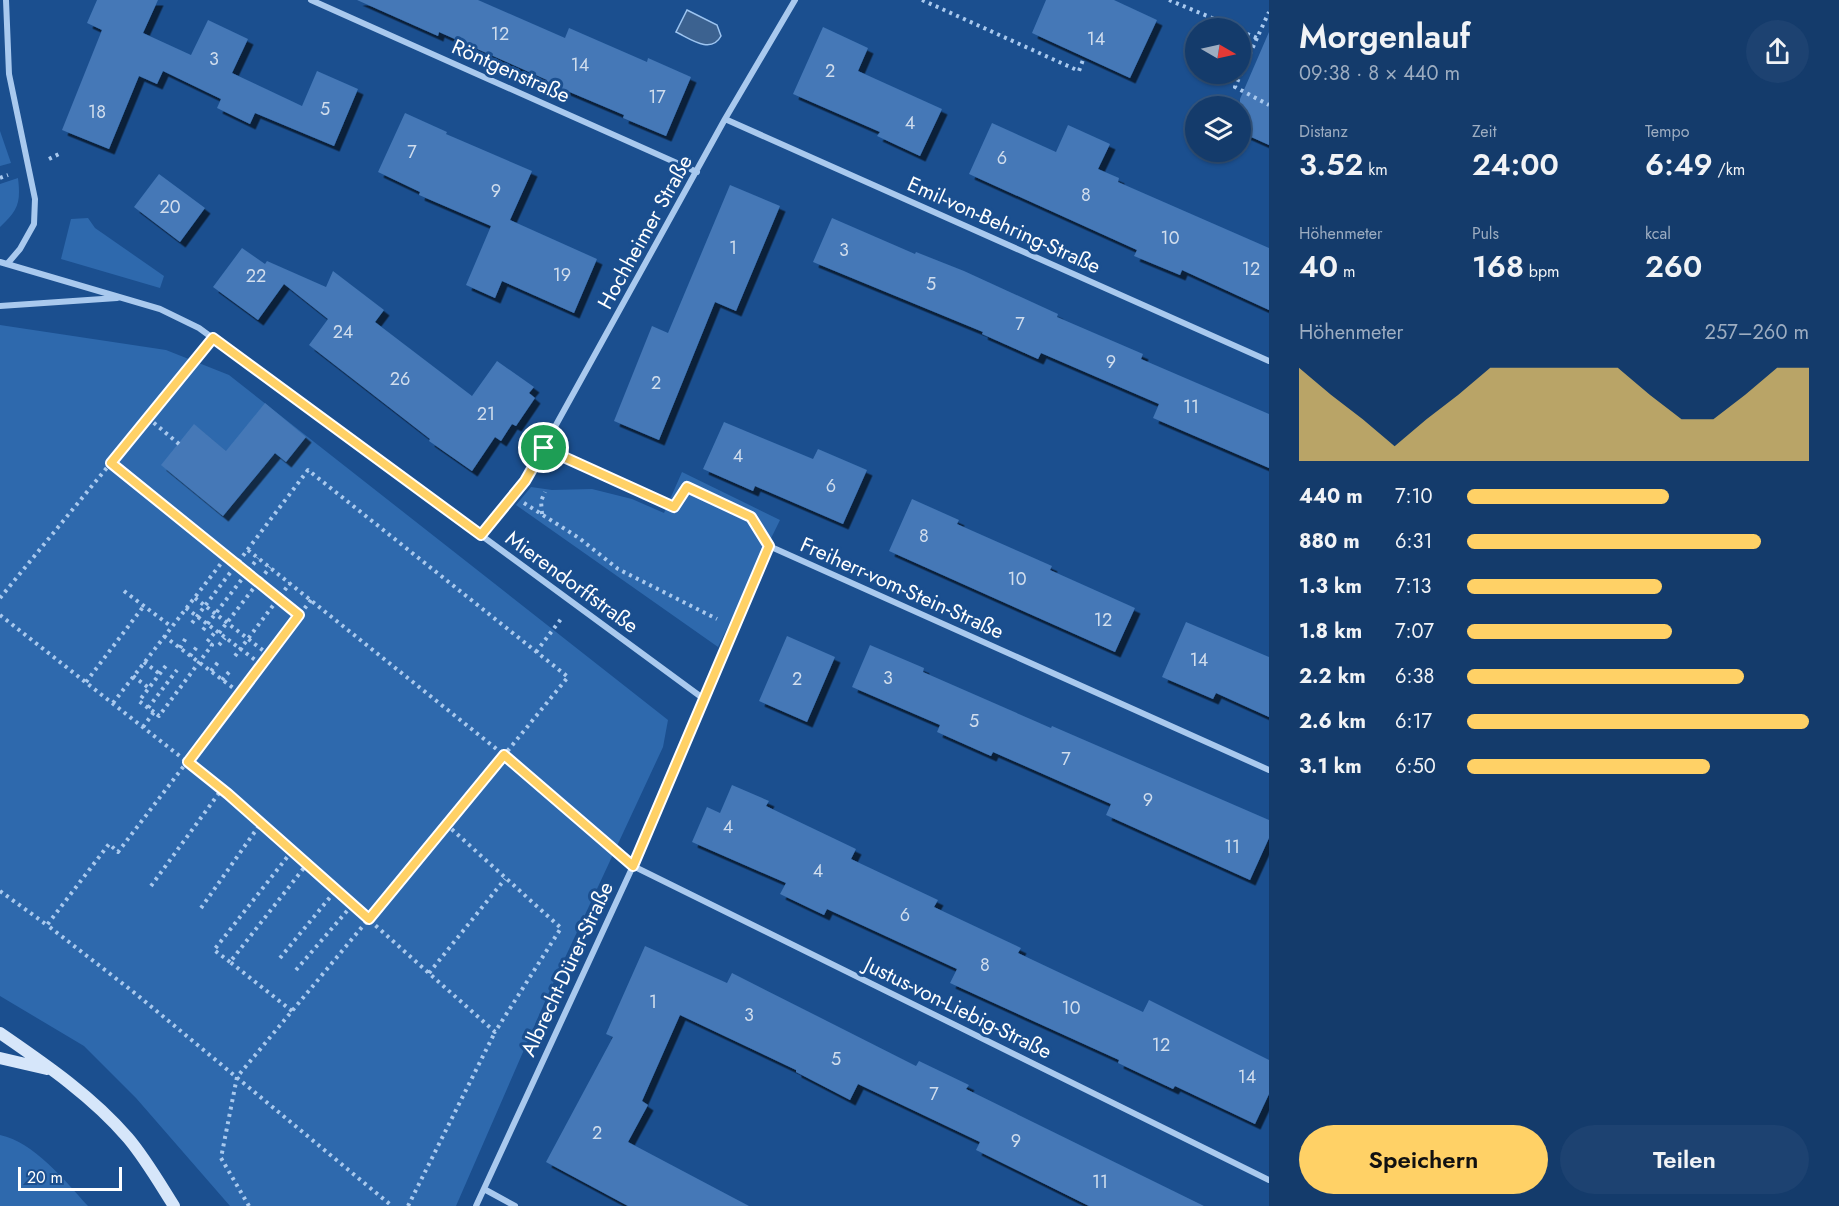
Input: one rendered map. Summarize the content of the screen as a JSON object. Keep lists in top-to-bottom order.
{
  "streets": {
    "street": [
      "Röntgenstraße",
      "Emil-von-Behring-Straße",
      "Hochheimer Straße",
      "Mierendorffstraße",
      "Freiherr-vom-Stein-Straße",
      "Albrecht-Dürer-Straße",
      "Justus-von-Liebig-Straße"
    ]
  },
  "crossings": [
    ["Röntgenstraße", "Hochheimer Straße"],
    ["Emil-von-Behring-Straße", "Hochheimer Straße"],
    ["Mierendorffstraße", "Albrecht-Dürer-Straße"],
    ["Freiherr-vom-Stein-Straße", "Albrecht-Dürer-Straße"],
    ["Albrecht-Dürer-Straße", "Justus-von-Liebig-Straße"]
  ],
  "house_numbers": [
    "12",
    "14",
    "3",
    "14",
    "2",
    "17",
    "5",
    "18",
    "4",
    "7",
    "6",
    "9",
    "8",
    "20",
    "10",
    "1",
    "3",
    "12",
    "19",
    "22",
    "5",
    "7",
    "24",
    "9",
    "26",
    "2",
    "11",
    "21",
    "4",
    "6",
    "8",
    "10",
    "12",
    "14",
    "3",
    "2",
    "5",
    "7",
    "9",
    "4",
    "11",
    "4",
    "6",
    "8",
    "1",
    "10",
    "3",
    "12",
    "5",
    "14",
    "7",
    "2",
    "9",
    "11"
  ],
  "scale_bar": "20 m",
  "north": "right",
  "page": {
    "heading": ["Morgenlauf", "09:38 · 8 × 440 m"],
    "stats": [
      ["Distanz", "3.52 km"],
      ["Zeit", "24:00"],
      ["Tempo", "6:49 /km"],
      ["Höhenmeter", "40 m"],
      ["Puls", "168 bpm"],
      ["kcal", "260"]
    ],
    "chart": ["Höhenmeter", "257–260 m"],
    "list": [
      {
        "name": "440 m",
        "note": "7:10"
      },
      {
        "name": "880 m",
        "note": "6:31"
      },
      {
        "name": "1.3 km",
        "note": "7:13"
      },
      {
        "name": "1.8 km",
        "note": "7:07"
      },
      {
        "name": "2.2 km",
        "note": "6:38"
      },
      {
        "name": "2.6 km",
        "note": "6:17"
      },
      {
        "name": "3.1 km",
        "note": "6:50"
      }
    ],
    "buttons": ["Speichern", "Teilen"],
    "scale": "20 m"
  }
}
